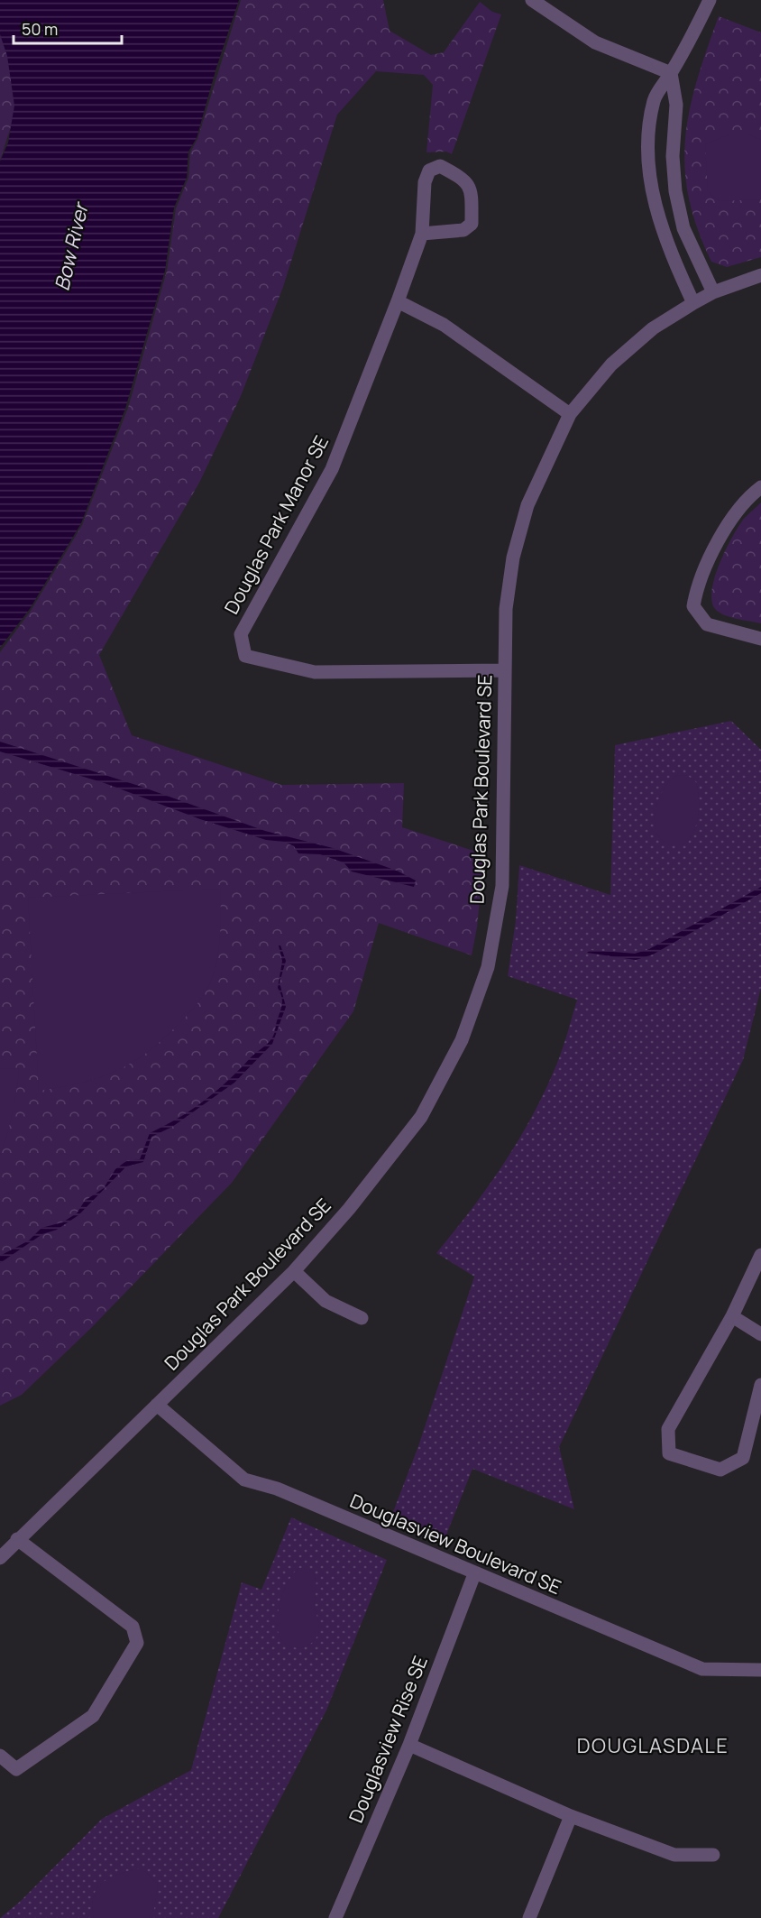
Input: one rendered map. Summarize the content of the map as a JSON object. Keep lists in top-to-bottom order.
{
  "streets": {
    "street": [
      "Douglas Park Manor SE",
      "Douglas Park Boulevard SE",
      "Douglasview Boulevard SE",
      "Douglasview Rise SE"
    ]
  },
  "crossings": [
    ["Douglas Park Manor SE", "Douglas Park Boulevard SE"],
    ["Douglas Park Boulevard SE", "Douglasview Boulevard SE"],
    ["Douglasview Boulevard SE", "Douglasview Rise SE"]
  ],
  "districts": ["DOUGLASDALE"],
  "water": ["Bow River"],
  "scale_bar": "50 m"
}
